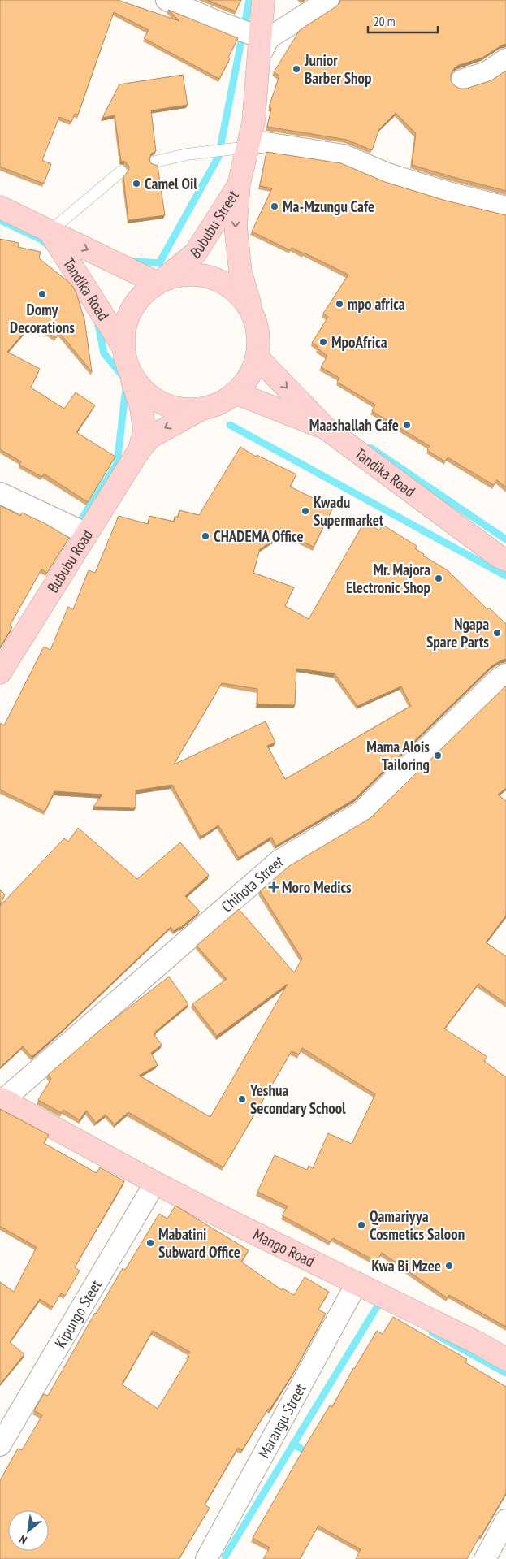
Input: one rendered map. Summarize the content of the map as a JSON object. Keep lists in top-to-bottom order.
{
  "streets": {
    "street": [
      "Bububu Street",
      "Tandika Road",
      "Bububu Road",
      "Chihota Street",
      "Mango Road",
      "Kipungo Steet",
      "Marangu Street"
    ]
  },
  "crossings": [
    ["Bububu Street", "Tandika Road"],
    ["Chihota Street", "Mango Road"],
    ["Mango Road", "Kipungo Steet"],
    ["Mango Road", "Marangu Street"]
  ],
  "one_way": ["Bububu Street"],
  "places": {
    "other": [
      "Junior Barber Shop",
      "Camel Oil",
      "Ma-Mzungu Cafe",
      "Domy Decorations",
      "mpo africa",
      "MpoAfrica",
      "Maashallah Cafe",
      "Kwadu Supermarket",
      "CHADEMA Office",
      "Mr. Majora Electronic Shop",
      "Ngapa Spare Parts",
      "Mama Alois Tailoring",
      "Yeshua Secondary School",
      "Qamariyya Cosmetics Saloon",
      "Mabatini Subward Office",
      "Kwa Bi Mzee"
    ],
    "health": ["Moro Medics"]
  },
  "scale_bar": "20 m",
  "north": "bottom left"
}
